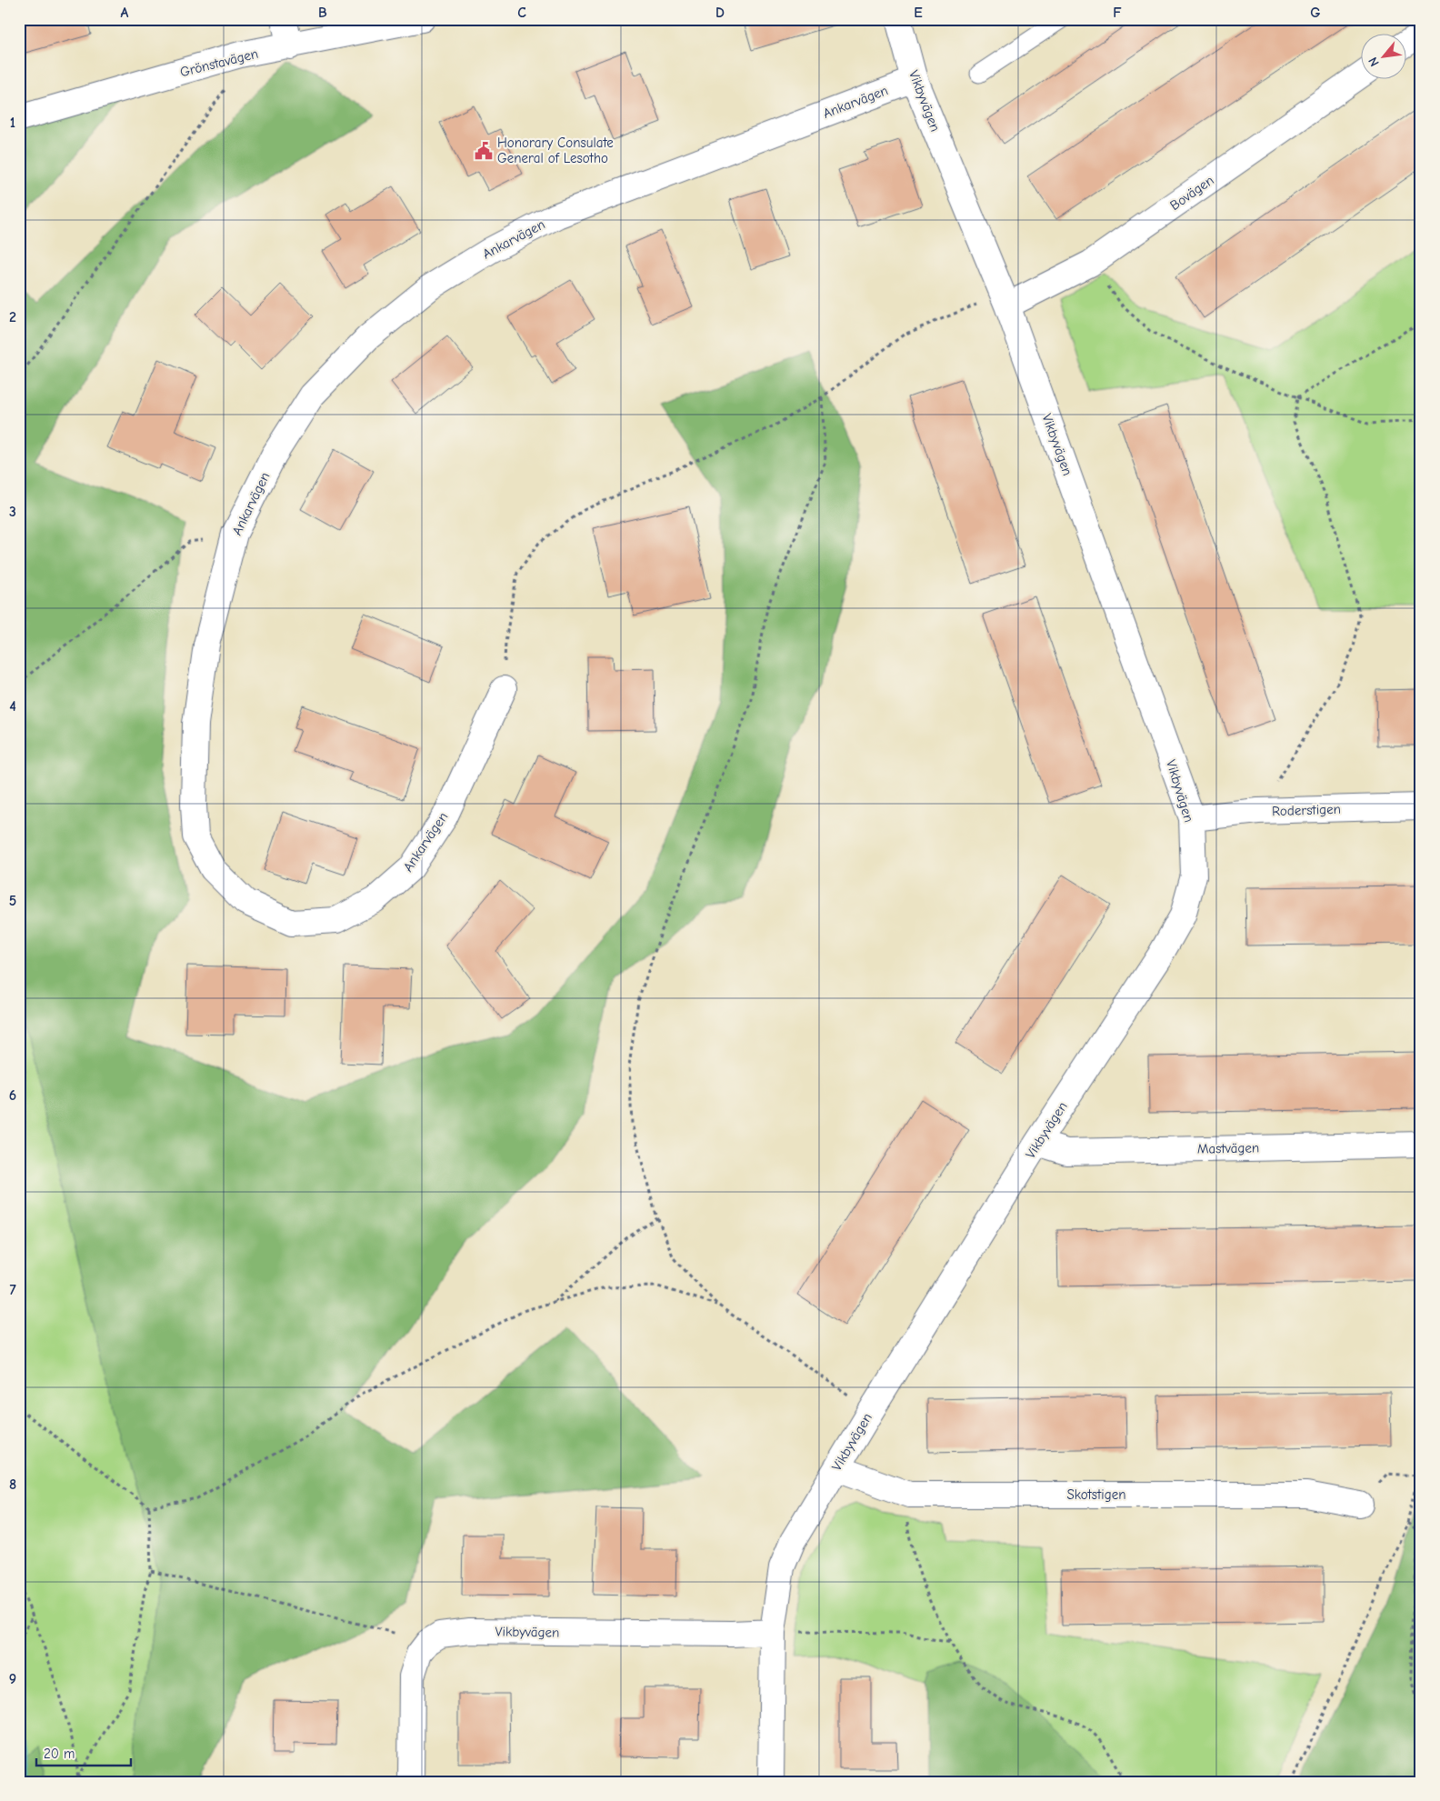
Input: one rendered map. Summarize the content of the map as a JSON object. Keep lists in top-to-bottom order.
{
  "streets": {
    "street": [
      "Grönstavägen",
      "Vikbyvägen",
      "Ankarvägen",
      "Bovägen",
      "Roderstigen",
      "Mastvägen",
      "Skotstigen"
    ]
  },
  "crossings": [
    ["Vikbyvägen", "Ankarvägen"],
    ["Vikbyvägen", "Bovägen"],
    ["Vikbyvägen", "Roderstigen"],
    ["Vikbyvägen", "Mastvägen"],
    ["Vikbyvägen", "Skotstigen"]
  ],
  "places": {
    "public building": ["Honorary Consulate General of Lesotho"]
  },
  "scale_bar": "20 m",
  "north": "bottom left",
  "grid": {
    "columns": [
      "A",
      "B",
      "C",
      "D",
      "E",
      "F",
      "G"
    ],
    "rows": [
      "1",
      "2",
      "3",
      "4",
      "5",
      "6",
      "7",
      "8",
      "9"
    ]
  }
}
